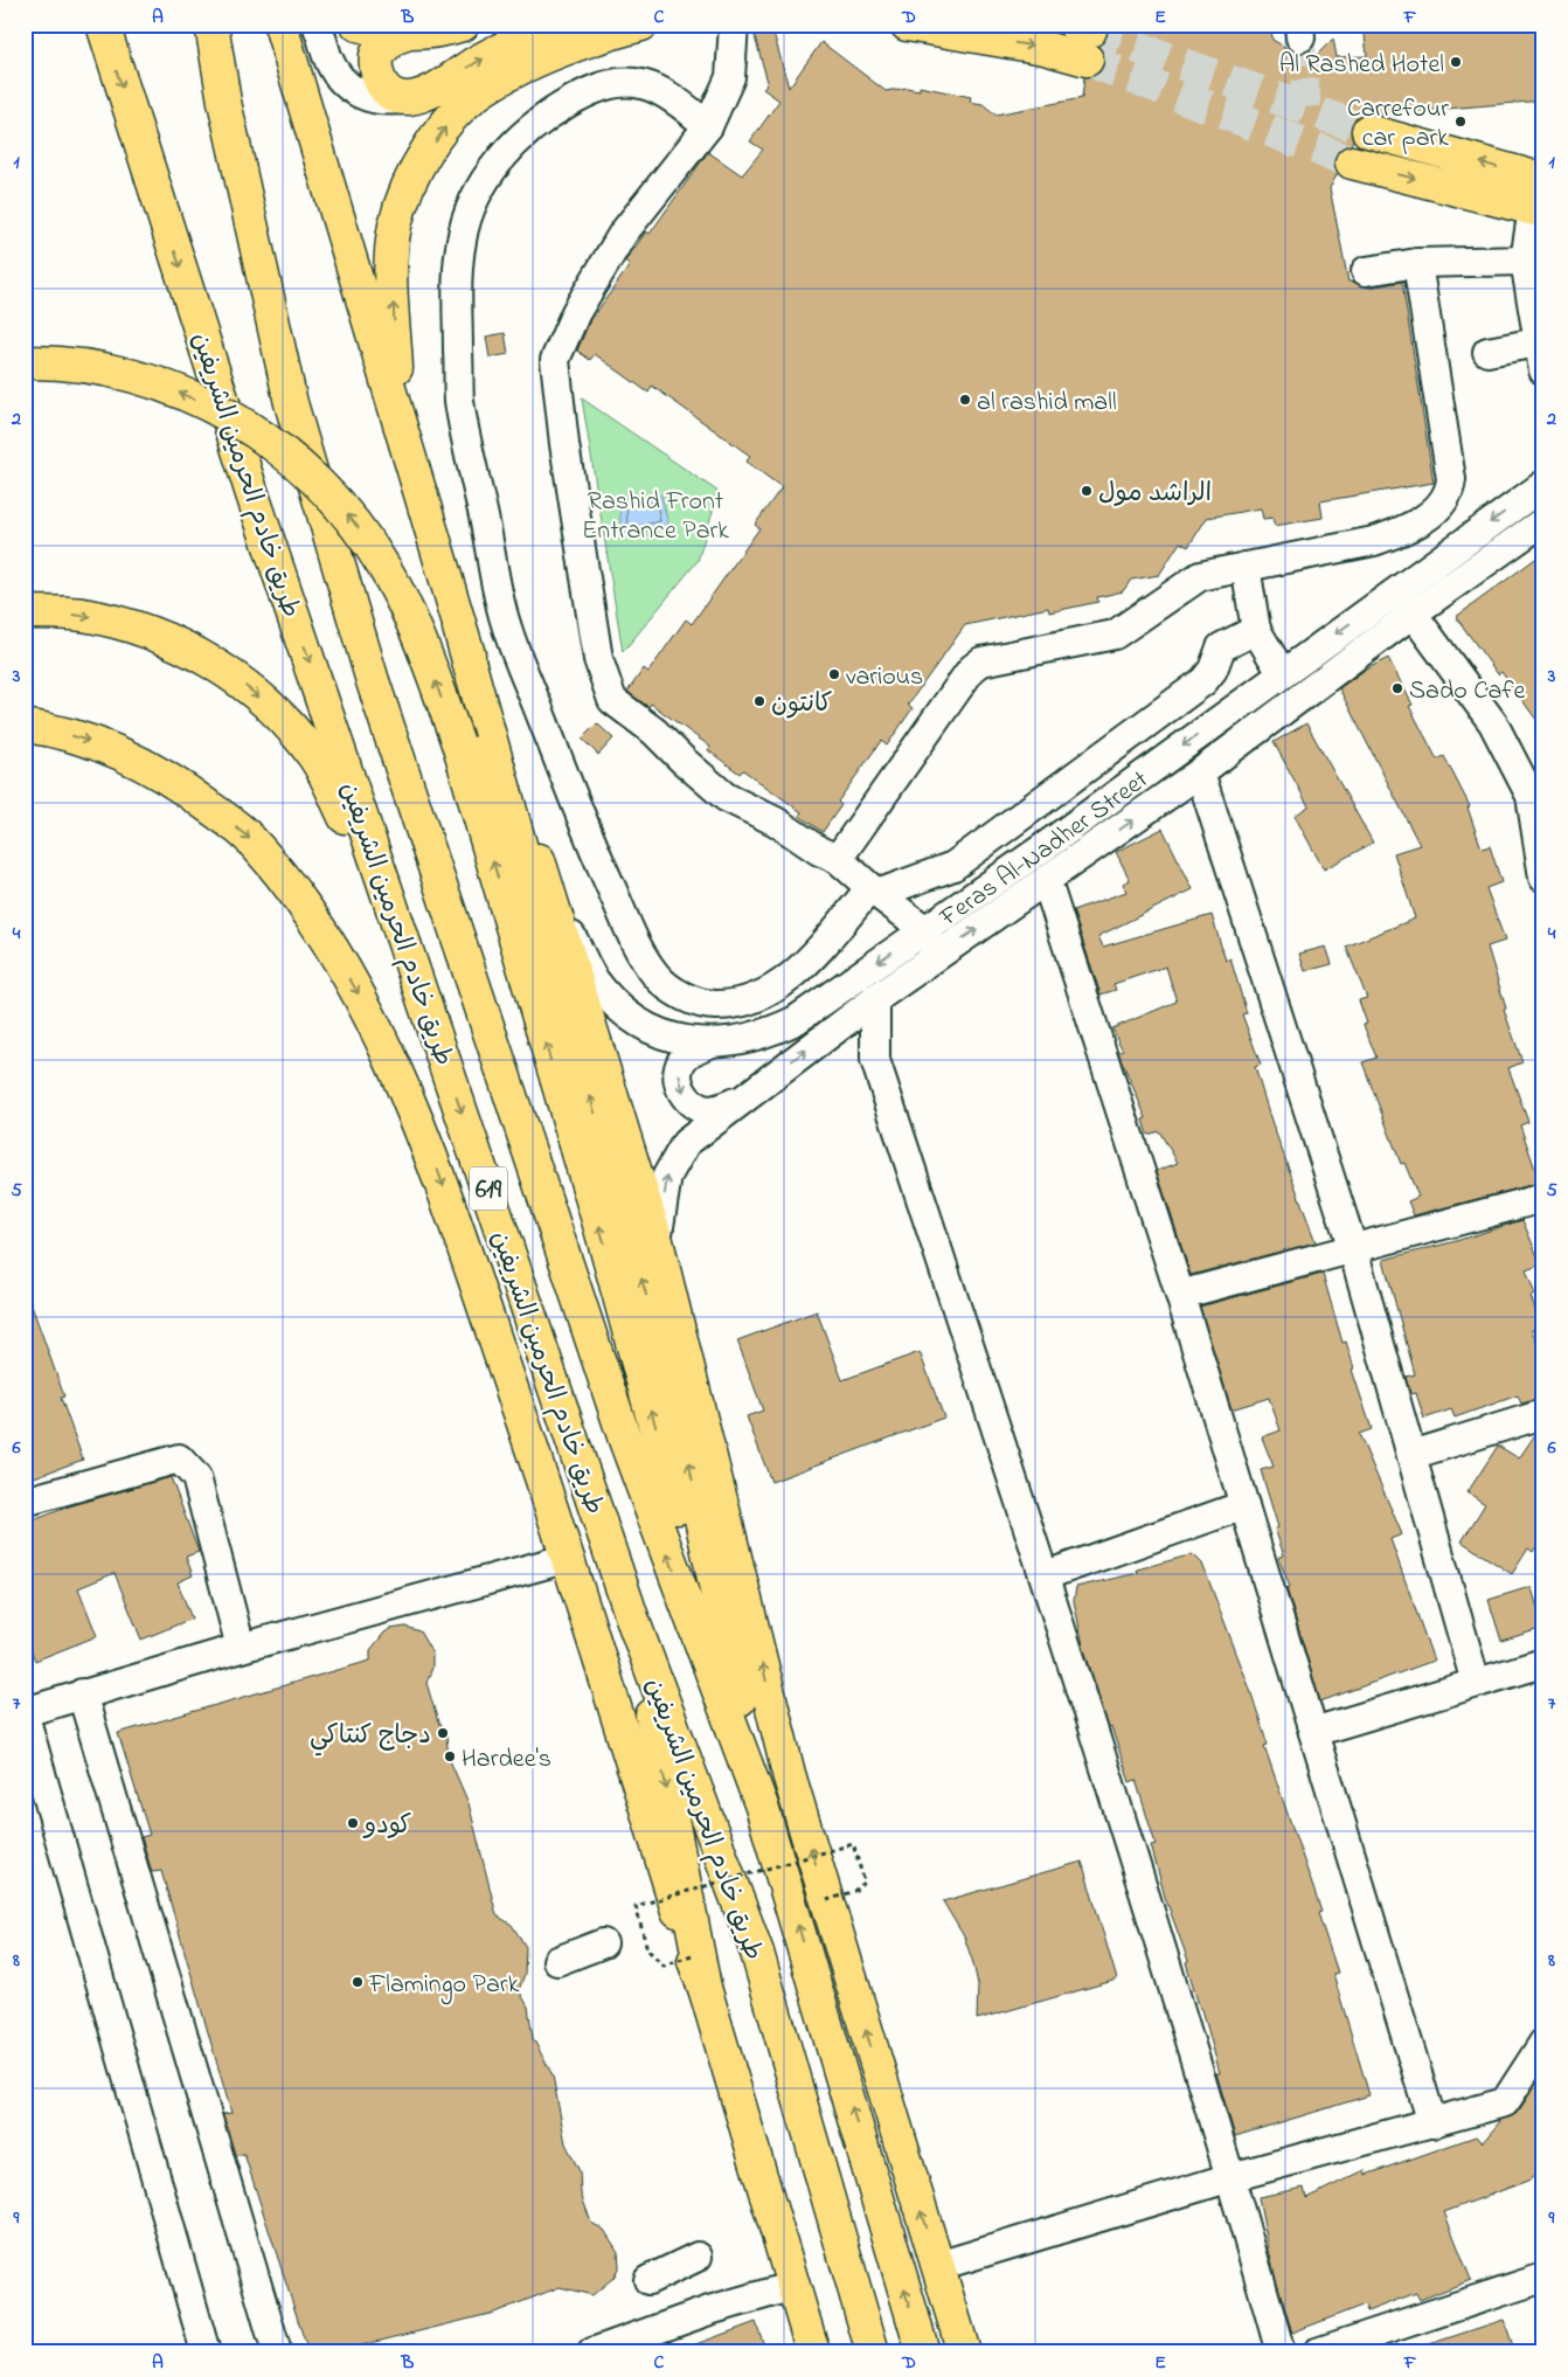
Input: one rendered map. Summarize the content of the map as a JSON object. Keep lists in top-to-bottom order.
{
  "streets": {
    "main road": ["طريق خادم الحرمين الشريفين", "619"],
    "street": ["Feras Al-Nadher Street"]
  },
  "parks": ["Rashid Front Entrance Park"],
  "places": [
    "Al Rashed Hotel",
    "Carrefour car park",
    "al rashid mall",
    "الراشد مول",
    "various",
    "Sado Cafe",
    "كانتون",
    "دجاج كنتاكي",
    "Hardee's",
    "كودو",
    "Flamingo Park"
  ],
  "grid": {
    "columns": [
      "A",
      "B",
      "C",
      "D",
      "E",
      "F"
    ],
    "rows": [
      "1",
      "2",
      "3",
      "4",
      "5",
      "6",
      "7",
      "8",
      "9"
    ]
  }
}
